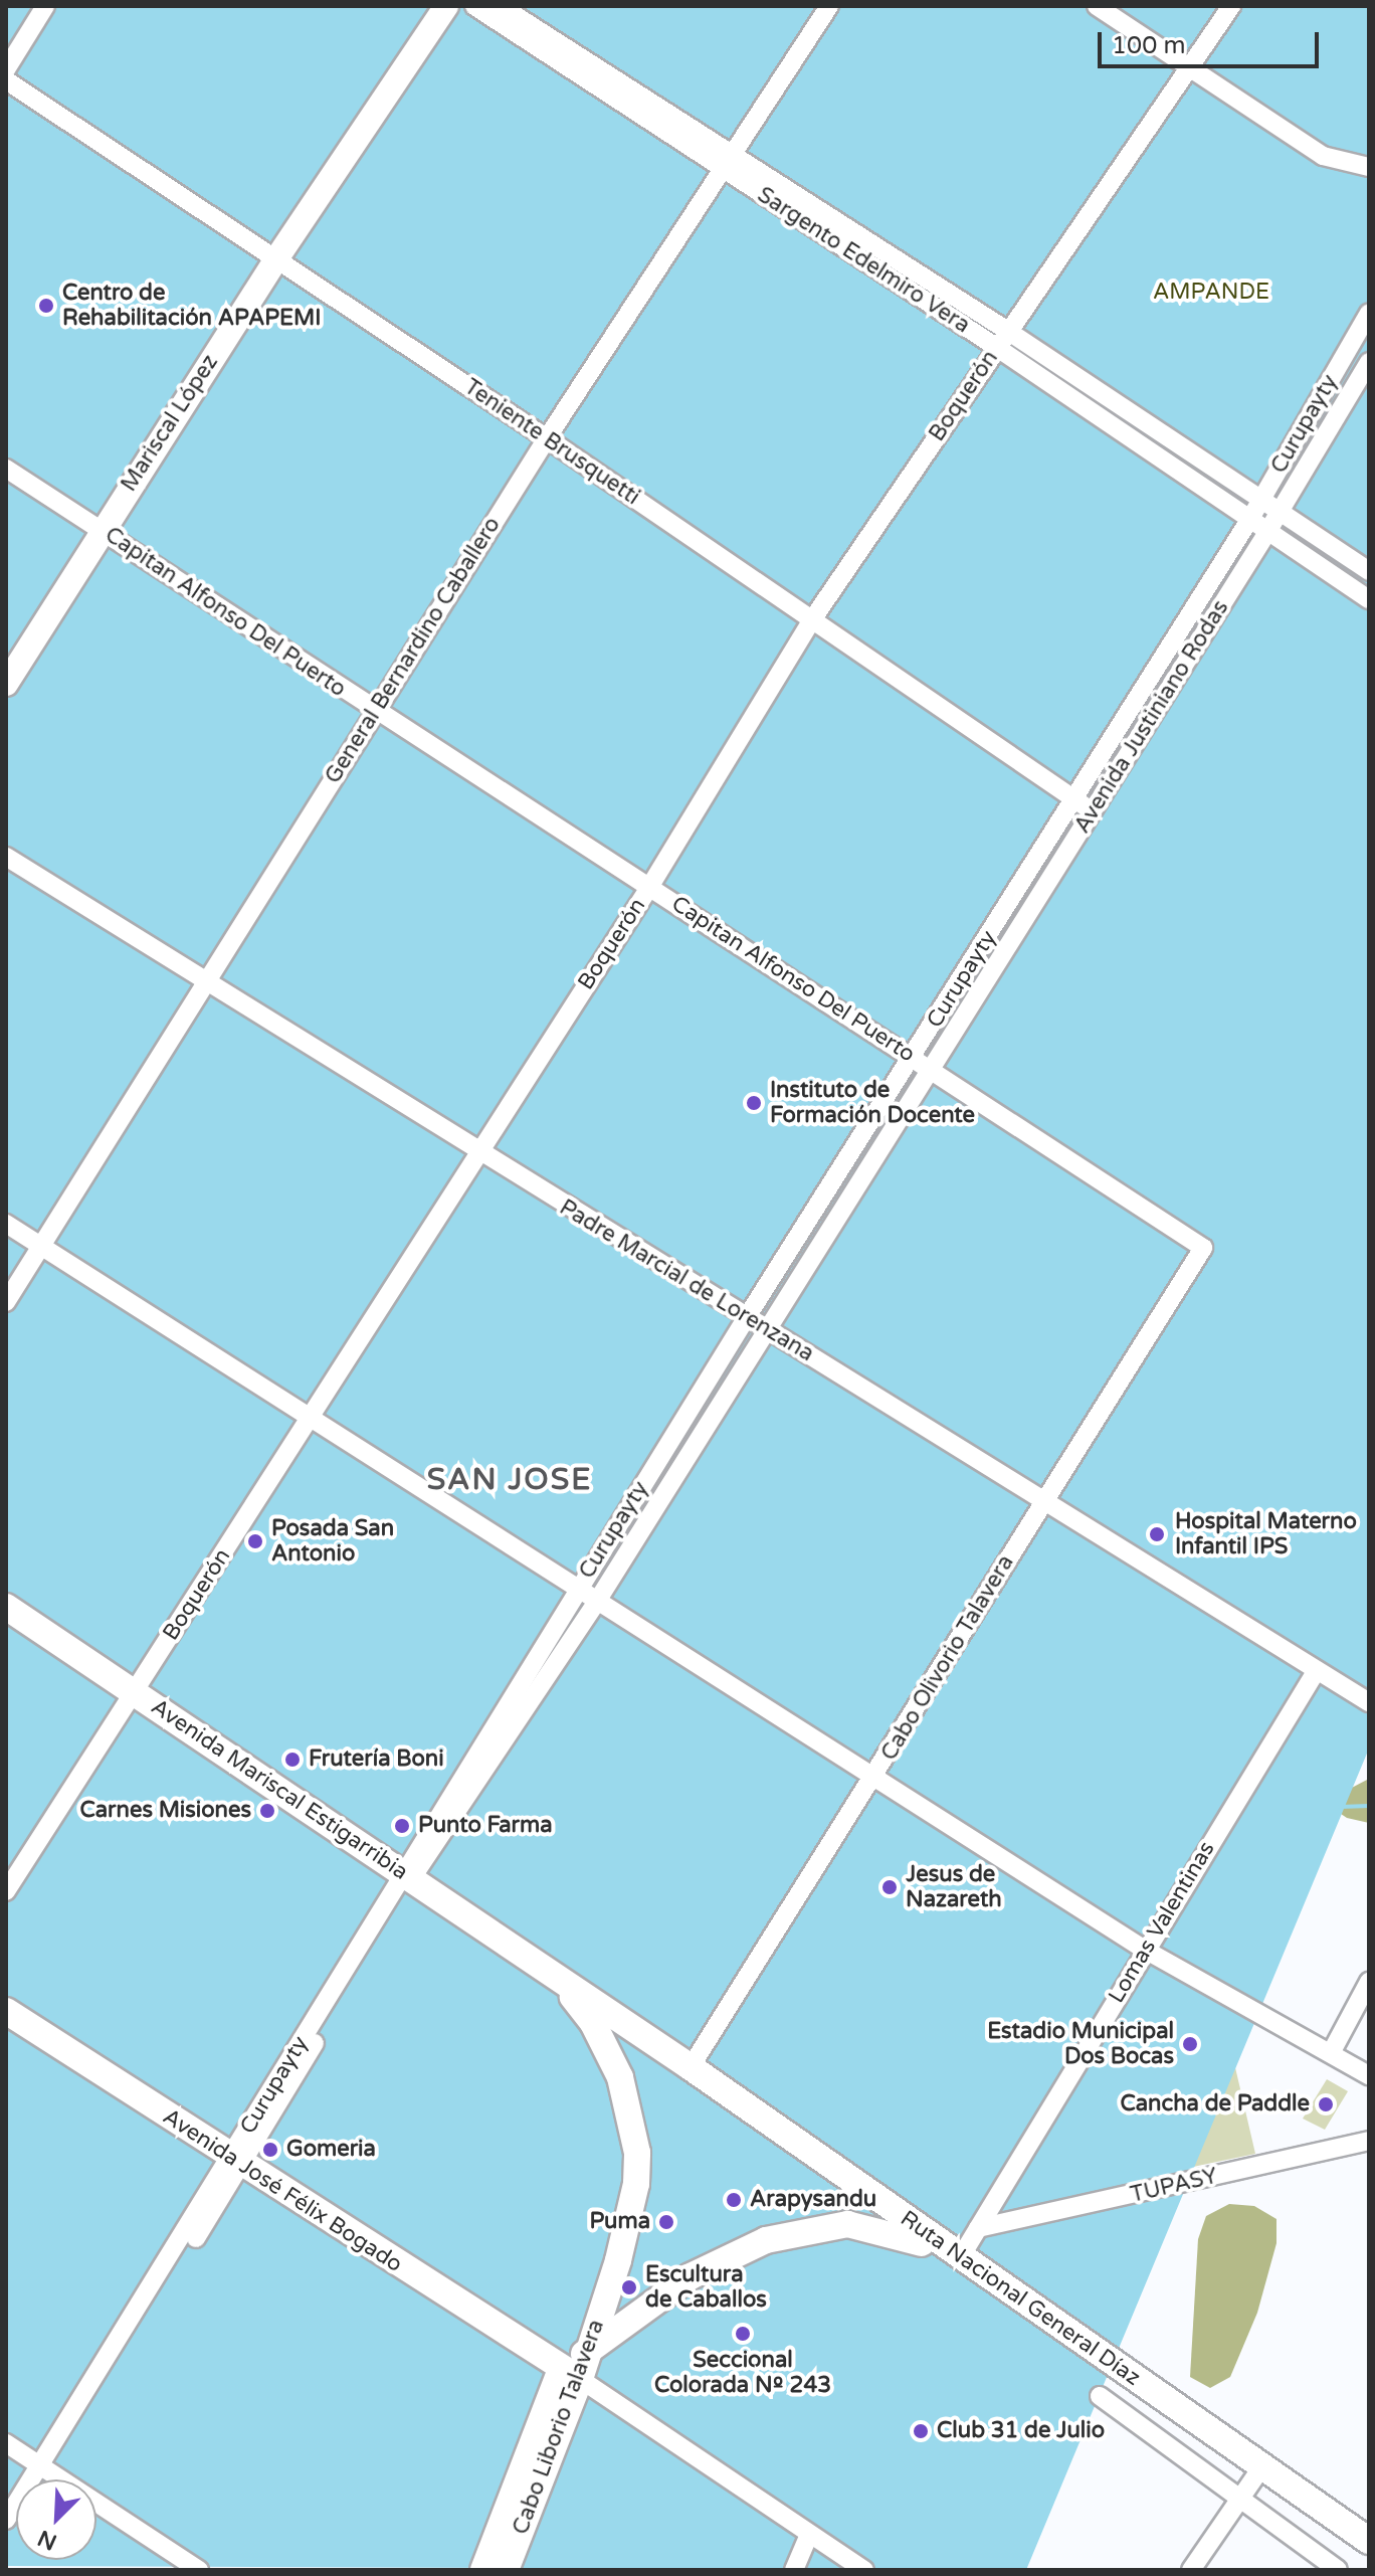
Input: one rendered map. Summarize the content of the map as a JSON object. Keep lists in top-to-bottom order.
{
  "streets": {
    "highway": [
      "Avenida Mariscal Estigarribia",
      "Avenida José Félix Bogado",
      "Ruta Nacional General Díaz",
      "Cabo Liborio Talavera"
    ],
    "main road": ["Mariscal López"],
    "street": [
      "Sargento Edelmiro Vera",
      "Boquerón",
      "Curupayty",
      "Teniente Brusquetti",
      "Capitan Alfonso Del Puerto",
      "General Bernardino Caballero",
      "Avenida Justiniano Rodas",
      "Padre Marcial de Lorenzana",
      "Cabo Olivorio Talavera",
      "Lomas Valentinas",
      "TUPASY"
    ]
  },
  "crossings": [
    ["Sargento Edelmiro Vera", "Boquerón"],
    ["Sargento Edelmiro Vera", "Curupayty"],
    ["Sargento Edelmiro Vera", "General Bernardino Caballero"],
    ["Sargento Edelmiro Vera", "Avenida Justiniano Rodas"],
    ["Boquerón", "Teniente Brusquetti"],
    ["Boquerón", "Capitan Alfonso Del Puerto"],
    ["Boquerón", "Padre Marcial de Lorenzana"],
    ["Boquerón", "Avenida Mariscal Estigarribia"],
    ["Mariscal López", "Teniente Brusquetti"],
    ["Mariscal López", "Capitan Alfonso Del Puerto"],
    ["Curupayty", "Teniente Brusquetti"],
    ["Curupayty", "Capitan Alfonso Del Puerto"],
    ["Curupayty", "Avenida Justiniano Rodas"],
    ["Curupayty", "Padre Marcial de Lorenzana"],
    ["Curupayty", "Avenida Mariscal Estigarribia"],
    ["Curupayty", "Avenida José Félix Bogado"],
    ["Teniente Brusquetti", "General Bernardino Caballero"],
    ["Teniente Brusquetti", "Avenida Justiniano Rodas"],
    ["Capitan Alfonso Del Puerto", "General Bernardino Caballero"],
    ["Capitan Alfonso Del Puerto", "Avenida Justiniano Rodas"],
    ["Capitan Alfonso Del Puerto", "Cabo Olivorio Talavera"],
    ["General Bernardino Caballero", "Padre Marcial de Lorenzana"],
    ["Padre Marcial de Lorenzana", "Cabo Olivorio Talavera"],
    ["Padre Marcial de Lorenzana", "Lomas Valentinas"],
    ["Cabo Olivorio Talavera", "Ruta Nacional General Díaz"],
    ["Avenida Mariscal Estigarribia", "Ruta Nacional General Díaz"],
    ["Avenida Mariscal Estigarribia", "Cabo Liborio Talavera"],
    ["Lomas Valentinas", "TUPASY"],
    ["Lomas Valentinas", "Ruta Nacional General Díaz"],
    ["Avenida José Félix Bogado", "Cabo Liborio Talavera"],
    ["Ruta Nacional General Díaz", "Cabo Liborio Talavera"]
  ],
  "districts": ["SAN JOSE"],
  "parks": ["AMPANDE"],
  "places": [
    "Centro de Rehabilitación APAPEMI",
    "Instituto de Formación Docente",
    "Hospital Materno Infantil IPS",
    "Posada San Antonio",
    "Frutería Boni",
    "Carnes Misiones",
    "Punto Farma",
    "Jesus de Nazareth",
    "Estadio Municipal Dos Bocas",
    "Cancha de Paddle",
    "Gomeria",
    "Arapysandu",
    "Puma",
    "Escultura de Caballos",
    "Seccional Colorada Nº 243",
    "Club 31 de Julio"
  ],
  "scale_bar": "100 m",
  "north": "bottom left"
}
